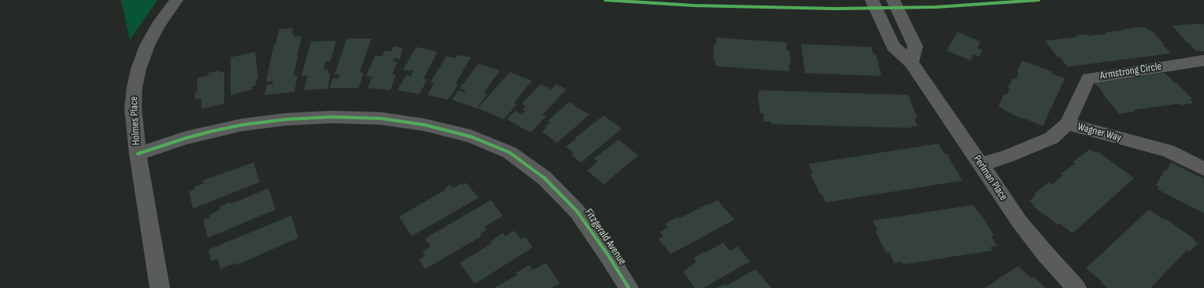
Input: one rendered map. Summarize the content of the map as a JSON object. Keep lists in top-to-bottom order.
{
  "streets": {
    "street": [
      "Armstrong Circle",
      "Holmes Place",
      "Wagner Way",
      "Perlman Place",
      "Fitzgerald Avenue"
    ]
  },
  "crossings": [
    ["Armstrong Circle", "Wagner Way"],
    ["Holmes Place", "Fitzgerald Avenue"],
    ["Wagner Way", "Perlman Place"]
  ]
}
